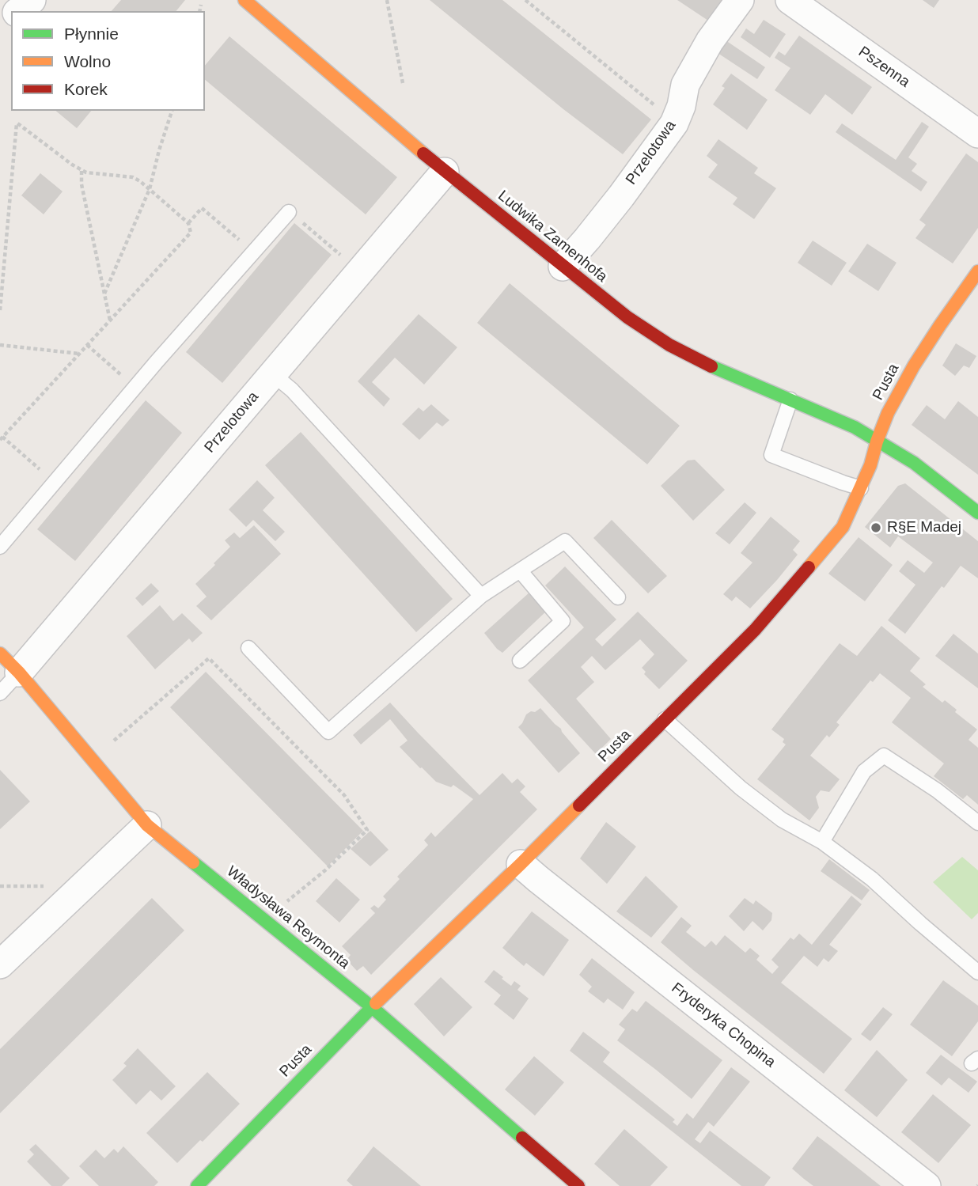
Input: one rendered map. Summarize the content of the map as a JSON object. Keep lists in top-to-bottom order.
{
  "streets": {
    "street": [
      "Pszenna",
      "Przelotowa",
      "Ludwika Zamenhofa",
      "Pusta",
      "Władysława Reymonta",
      "Fryderyka Chopina"
    ]
  },
  "crossings": [
    ["Przelotowa", "Ludwika Zamenhofa"],
    ["Przelotowa", "Władysława Reymonta"],
    ["Ludwika Zamenhofa", "Pusta"],
    ["Pusta", "Władysława Reymonta"],
    ["Pusta", "Fryderyka Chopina"]
  ],
  "places": ["R§E Madej"],
  "legend": ["Płynnie", "Wolno", "Korek"]
}
